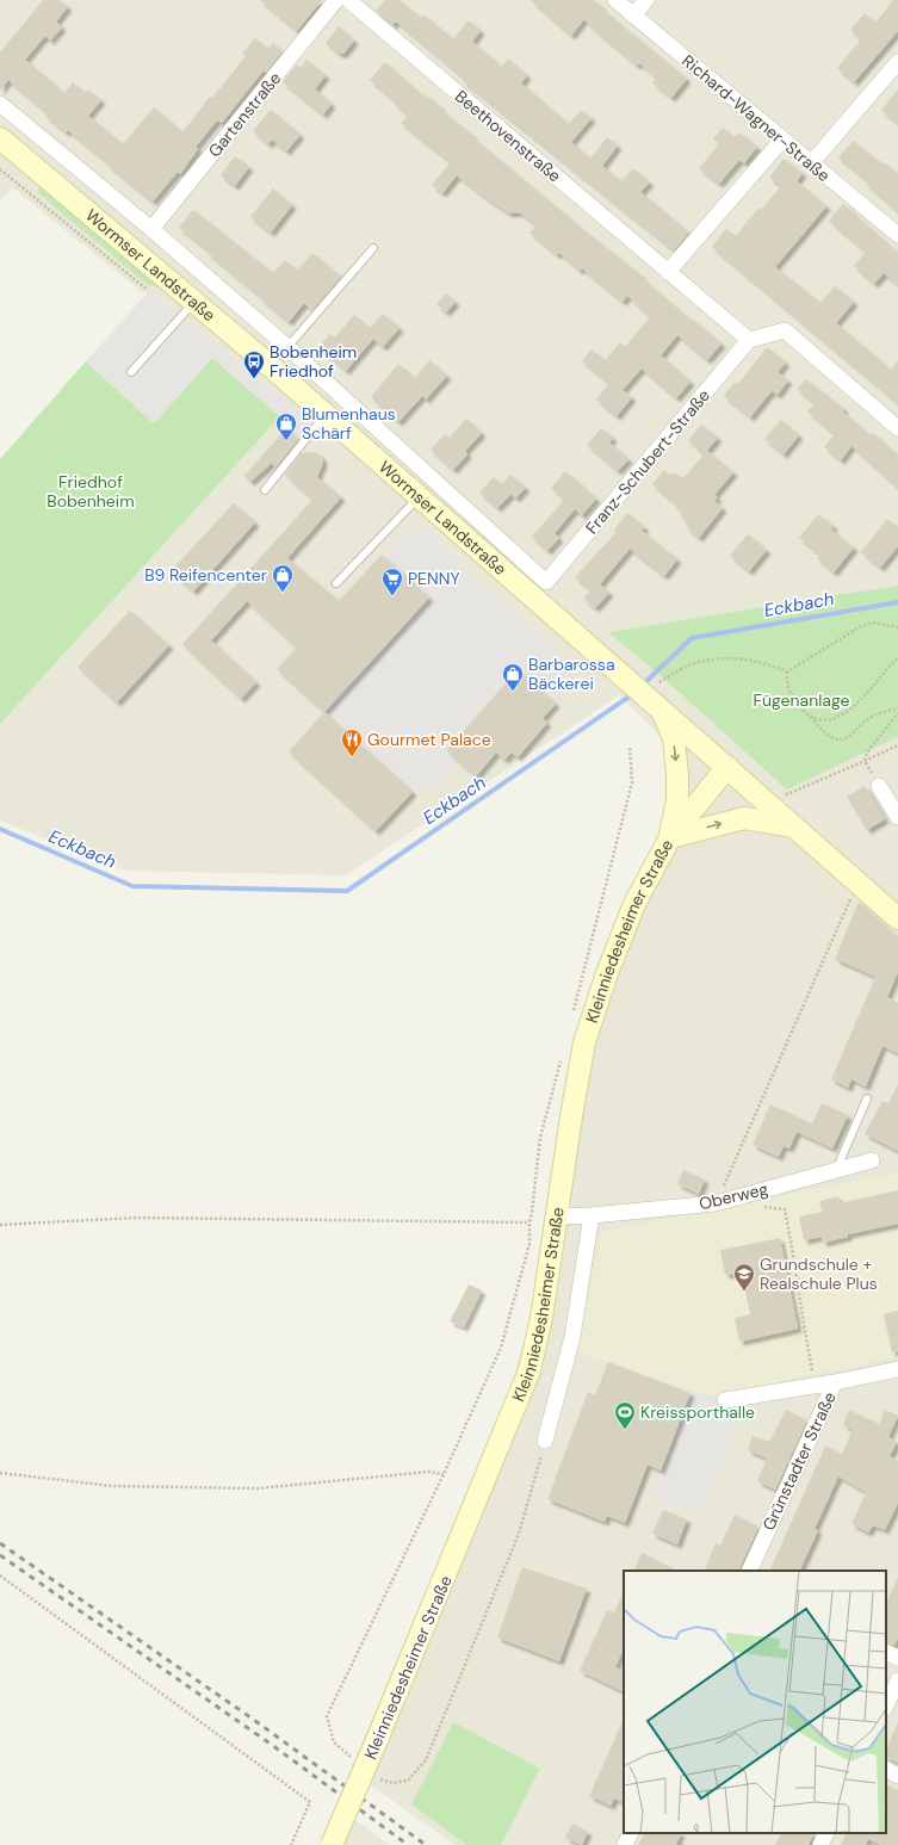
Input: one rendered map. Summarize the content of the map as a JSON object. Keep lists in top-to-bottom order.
{
  "streets": {
    "main road": ["Wormser Landstraße", "Kleinniedesheimer Straße"],
    "street": [
      "Gartenstraße",
      "Richard-Wagner-Straße",
      "Beethovenstraße",
      "Franz-Schubert-Straße",
      "Oberweg",
      "Grünstadter Straße"
    ]
  },
  "crossings": [
    ["Gartenstraße", "Wormser Landstraße"],
    ["Beethovenstraße", "Franz-Schubert-Straße"],
    ["Wormser Landstraße", "Franz-Schubert-Straße"],
    ["Wormser Landstraße", "Kleinniedesheimer Straße"],
    ["Kleinniedesheimer Straße", "Oberweg"]
  ],
  "water": ["Eckbach"],
  "parks": ["Friedhof Bobenheim", "Fügenanlage"],
  "places": {
    "bus stop": ["Bobenheim Friedhof"],
    "shop": ["Blumenhaus Schärf", "B9 Reifencenter", "Barbarossa Bäckerei"],
    "supermarket": ["PENNY"],
    "restaurant": ["Gourmet Palace"],
    "school or university": ["Grundschule + Realschule Plus"],
    "sports": ["Kreissporthalle"]
  }
}
